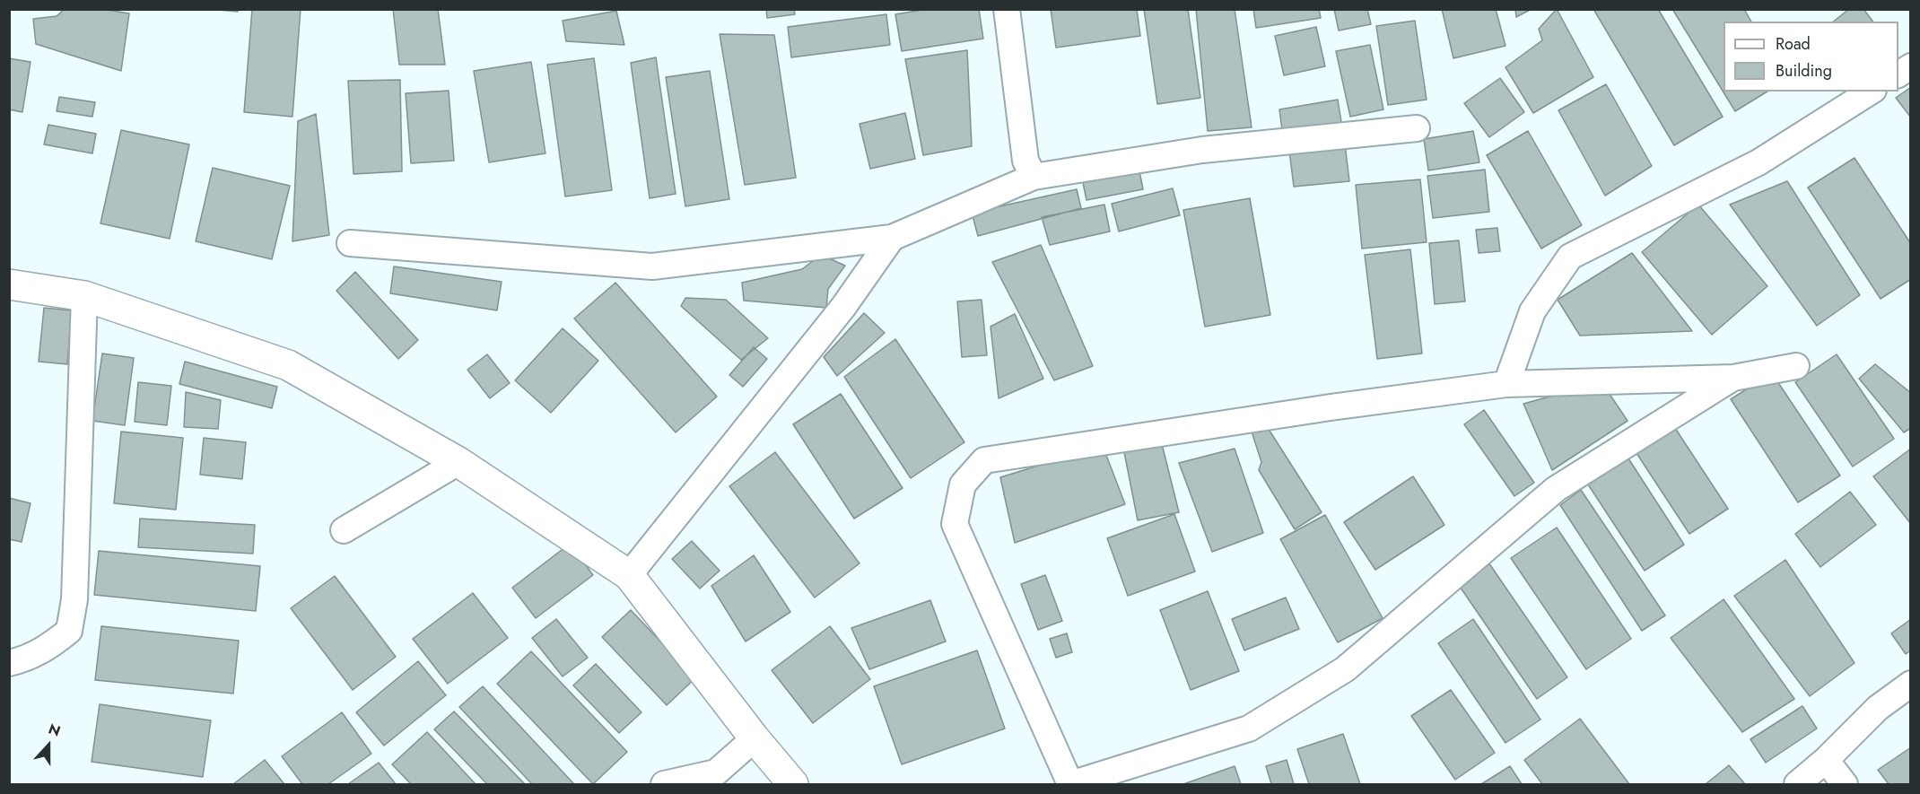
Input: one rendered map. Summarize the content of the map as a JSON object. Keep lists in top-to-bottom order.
{
  "legend": ["Road", "Building"],
  "north": "top"
}
